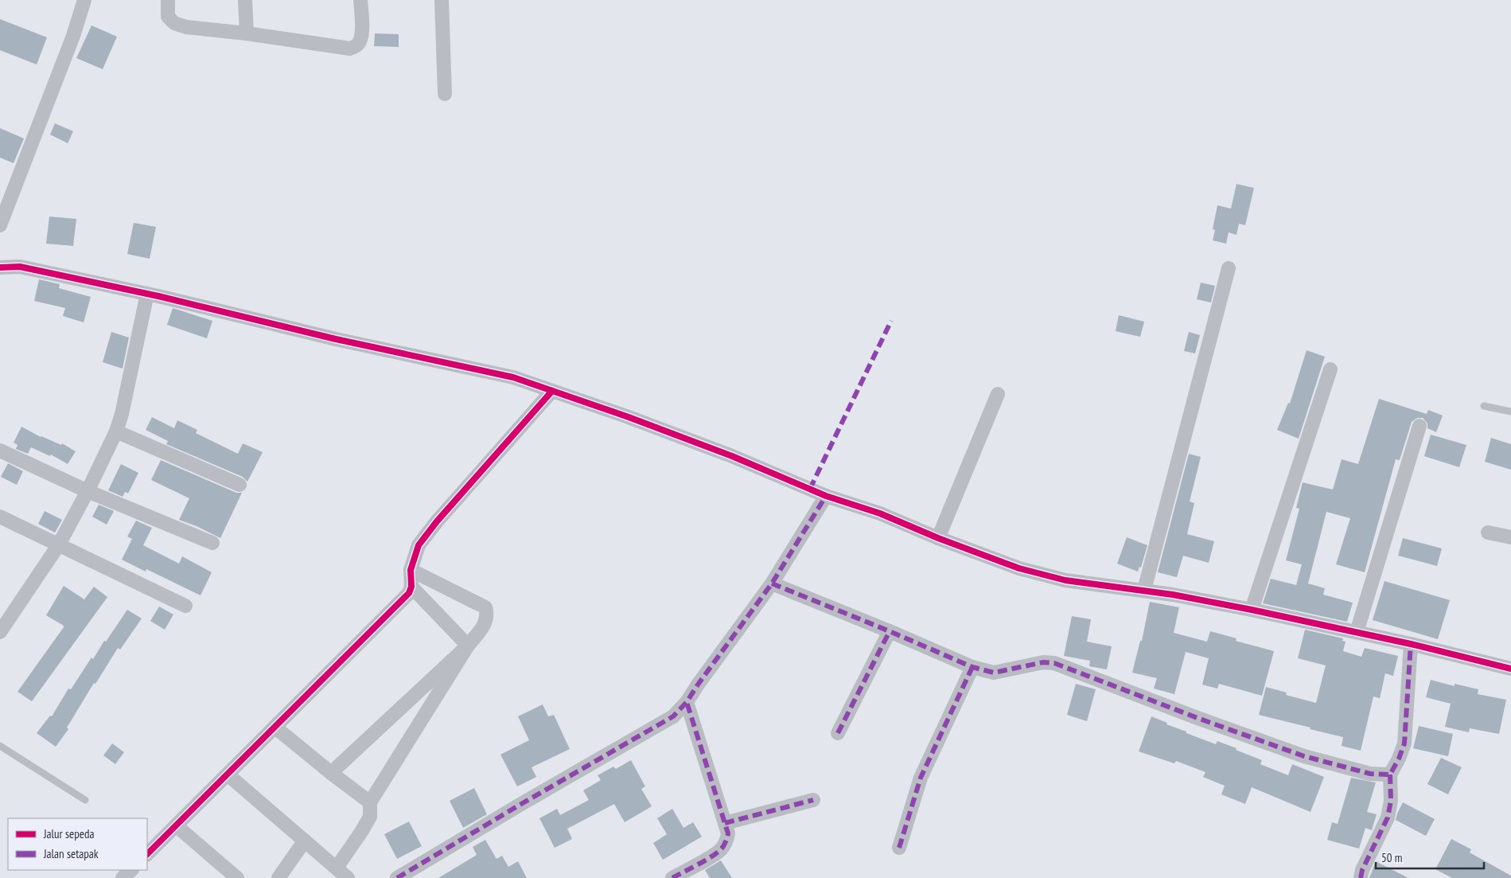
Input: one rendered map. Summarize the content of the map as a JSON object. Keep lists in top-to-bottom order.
{
  "legend": ["Jalur sepeda", "Jalan setapak"],
  "scale_bar": "50 m"
}
